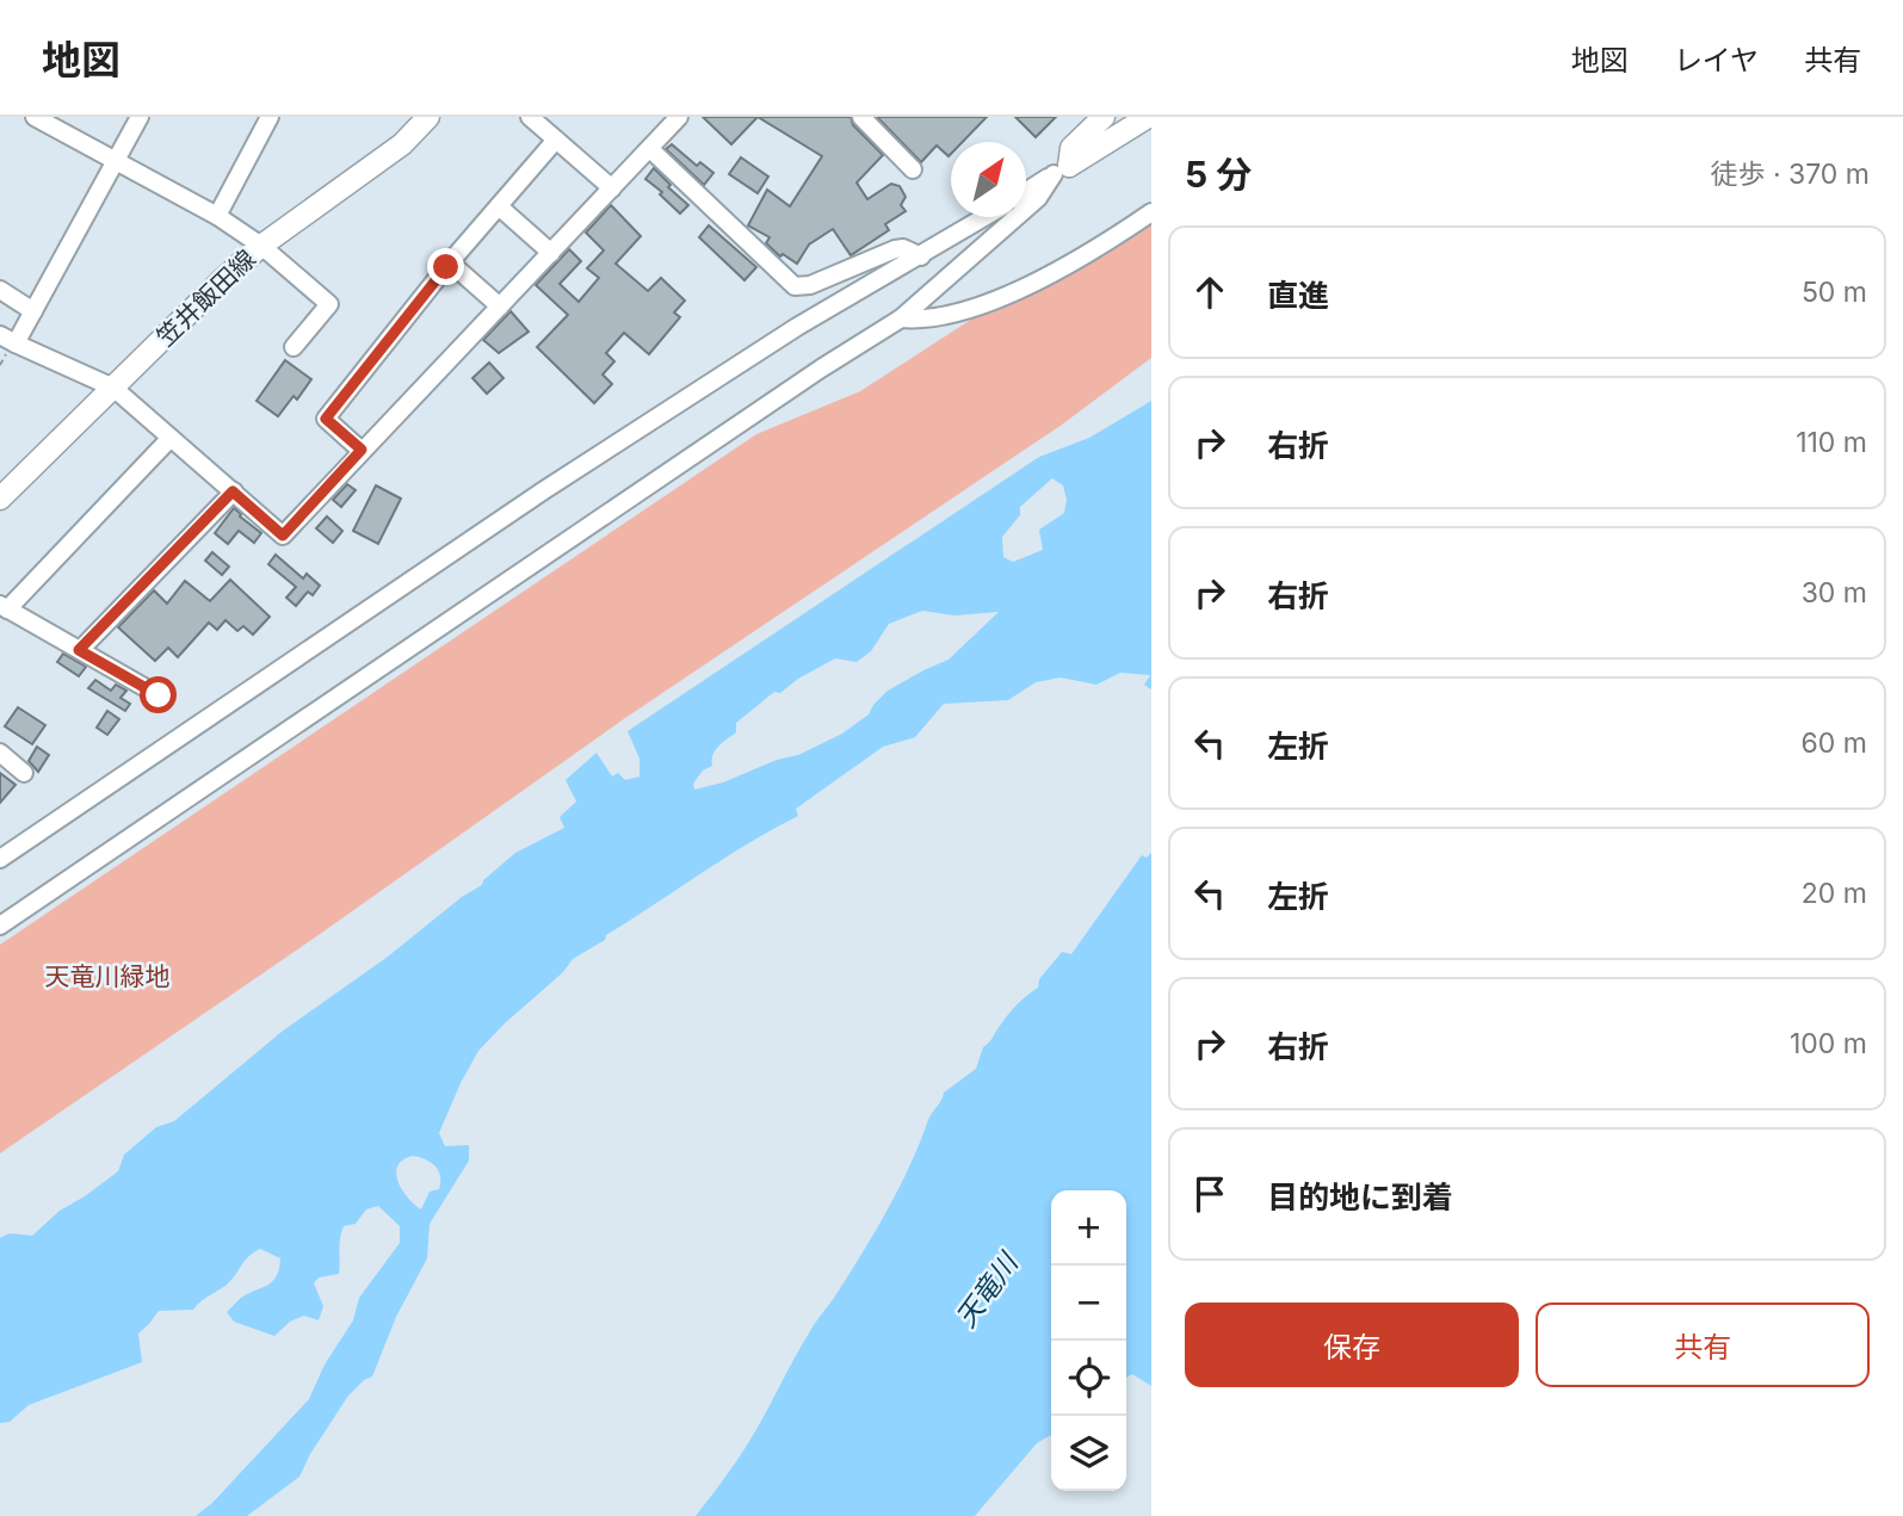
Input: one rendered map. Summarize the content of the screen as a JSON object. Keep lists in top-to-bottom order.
{
  "streets": {
    "main road": ["笠井飯田線"]
  },
  "water": ["天竜川"],
  "parks": ["天竜川緑地"],
  "north": "top right",
  "page": {
    "header": "地図",
    "nav": ["地図", "レイヤ", "共有"],
    "heading": ["5 分", "徒歩 · 370 m"],
    "list": [
      ["直進", "50 m"],
      ["右折", "110 m"],
      ["右折", "30 m"],
      ["左折", "60 m"],
      ["左折", "20 m"],
      ["右折", "100 m"],
      "目的地に到着"
    ],
    "map_buttons": ["+", "−"],
    "buttons": ["保存", "共有"]
  }
}
